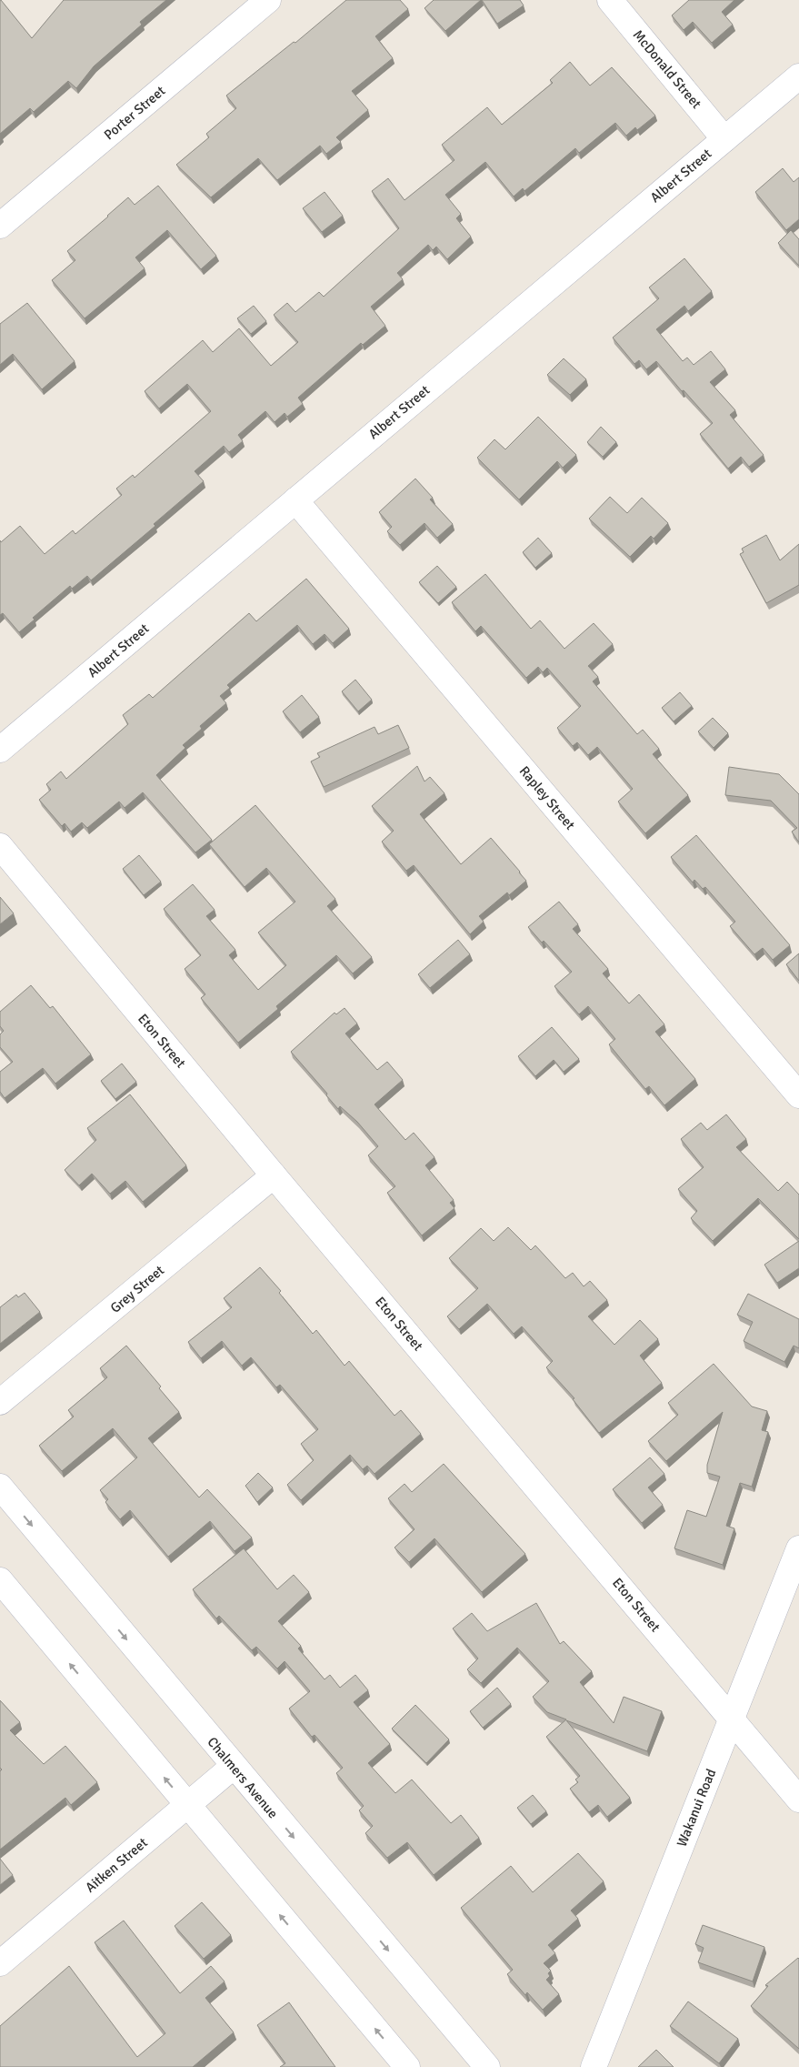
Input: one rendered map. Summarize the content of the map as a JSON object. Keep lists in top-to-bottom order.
{
  "streets": {
    "street": [
      "McDonald Street",
      "Porter Street",
      "Albert Street",
      "Rapley Street",
      "Eton Street",
      "Grey Street",
      "Chalmers Avenue",
      "Wakanui Road",
      "Aitken Street"
    ]
  },
  "crossings": [
    ["McDonald Street", "Albert Street"],
    ["Albert Street", "Rapley Street"],
    ["Eton Street", "Grey Street"],
    ["Eton Street", "Wakanui Road"],
    ["Chalmers Avenue", "Aitken Street"]
  ]
}
